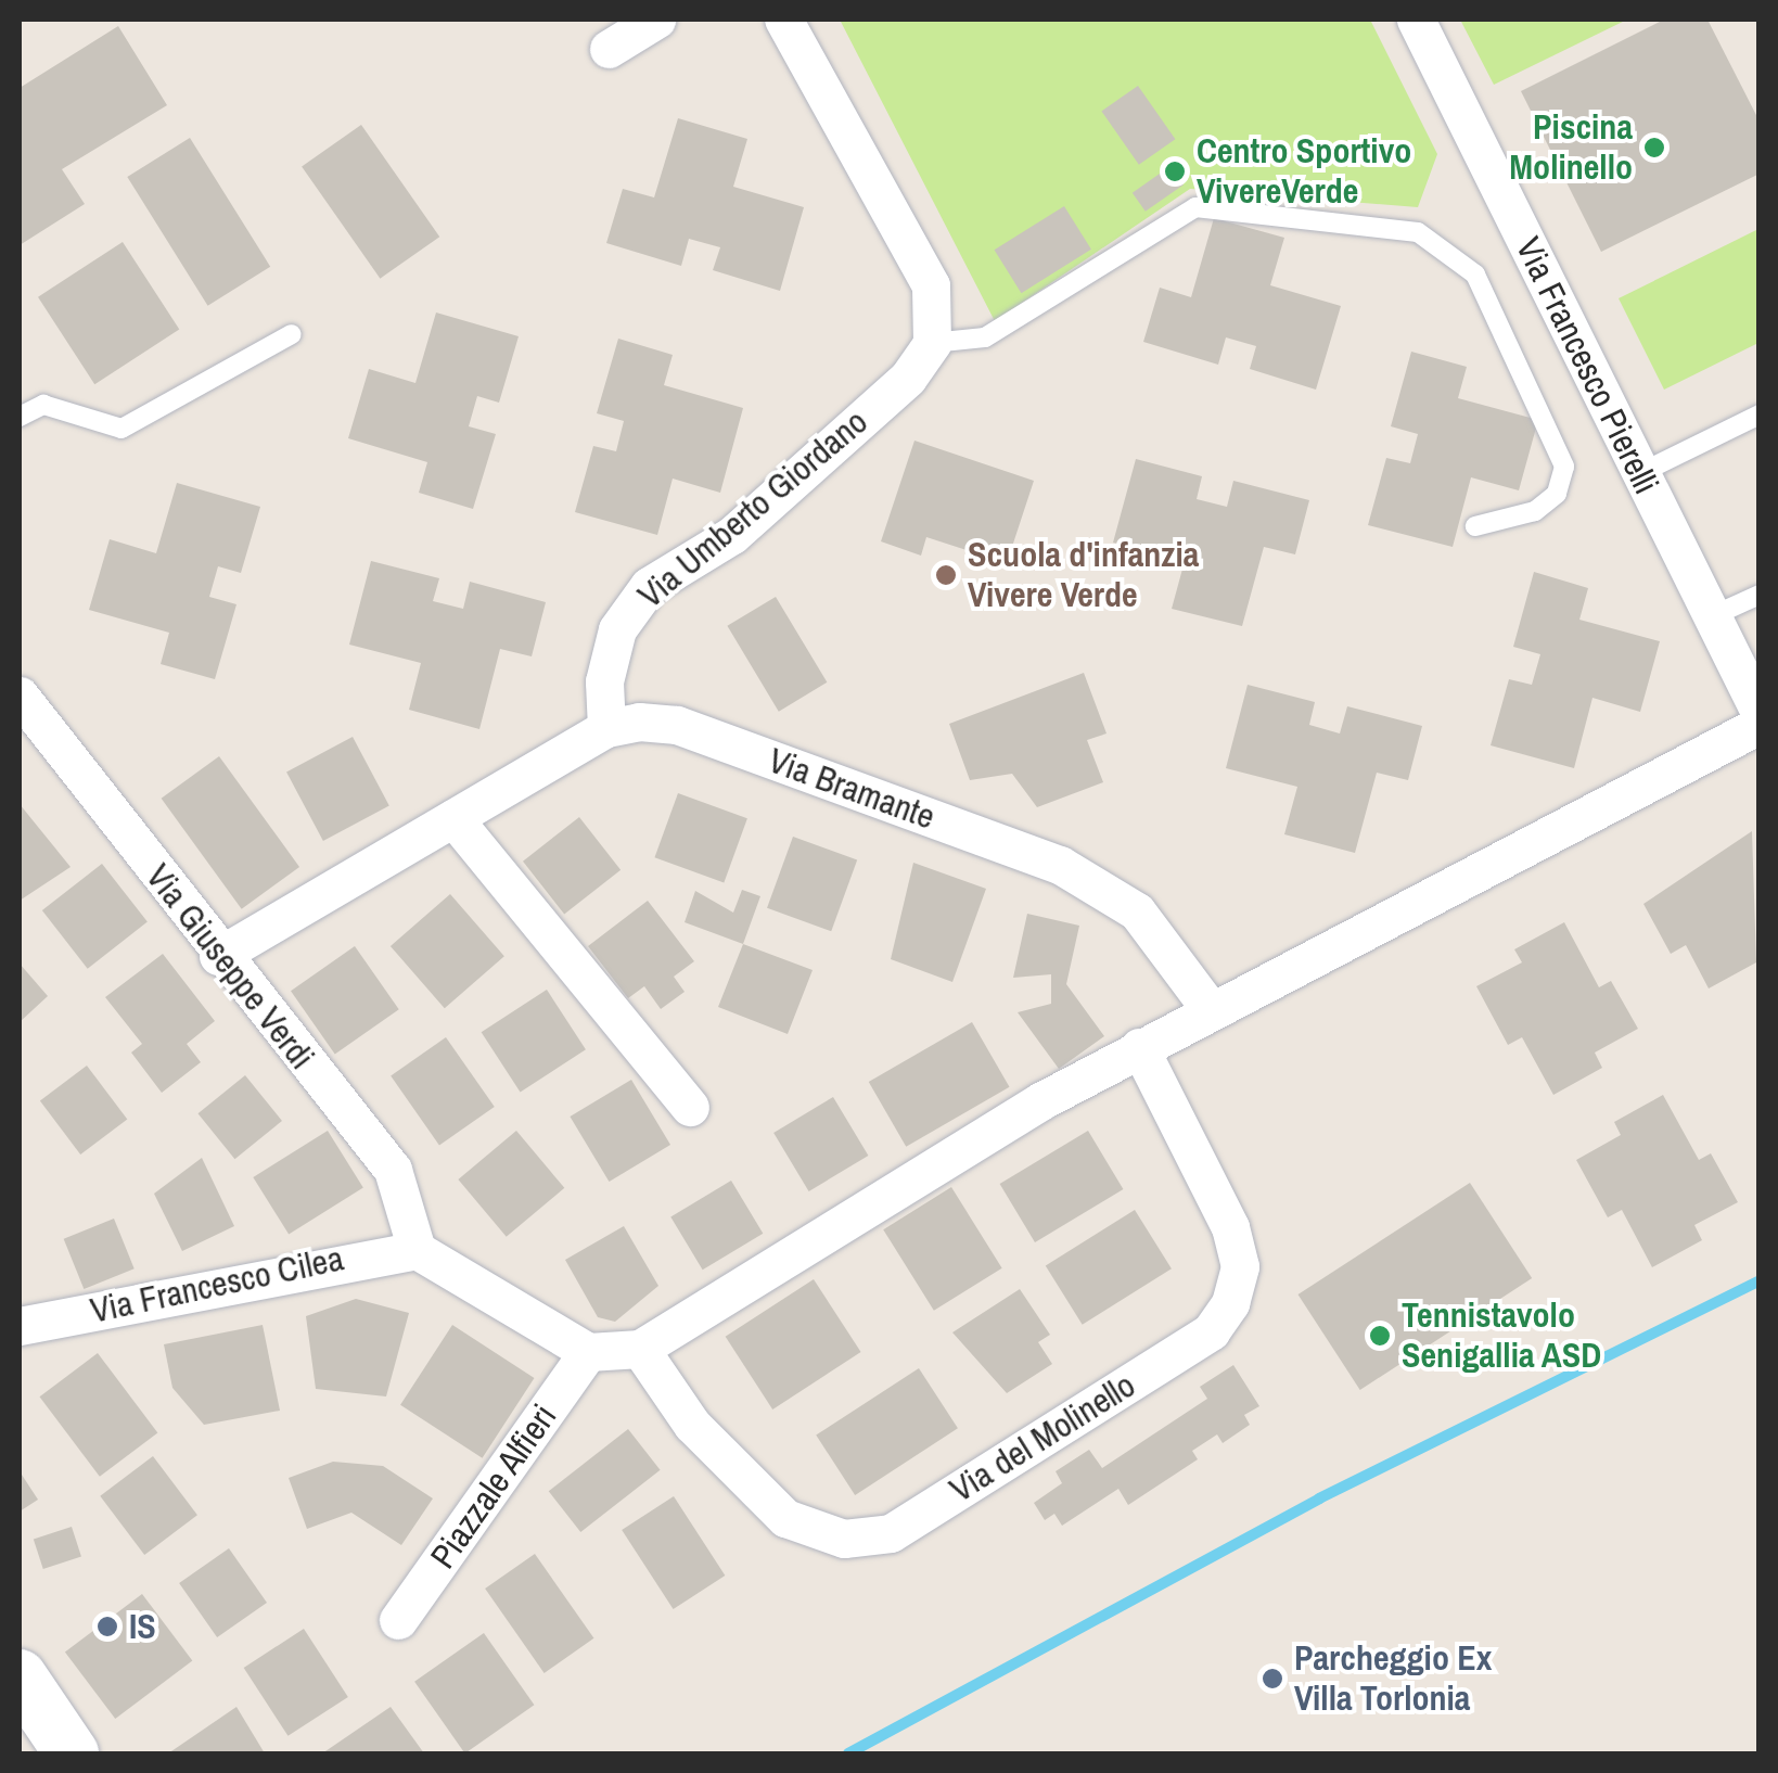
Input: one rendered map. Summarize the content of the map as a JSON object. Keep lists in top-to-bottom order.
{
  "streets": {
    "street": [
      "Via Francesco Pierelli",
      "Via Umberto Giordano",
      "Via Bramante",
      "Via Giuseppe Verdi",
      "Via Francesco Cilea",
      "Via del Molinello",
      "Piazzale Alfieri"
    ]
  },
  "crossings": [
    ["Via Umberto Giordano", "Via Bramante"],
    ["Via Bramante", "Via Giuseppe Verdi"],
    ["Via Giuseppe Verdi", "Via Francesco Cilea"]
  ],
  "places": [
    "Piscina Molinello",
    "Centro Sportivo VivereVerde",
    "Scuola d'infanzia Vivere Verde",
    "Tennistavolo Senigallia ASD",
    "IS",
    "Parcheggio Ex Villa Torlonia"
  ]
}
